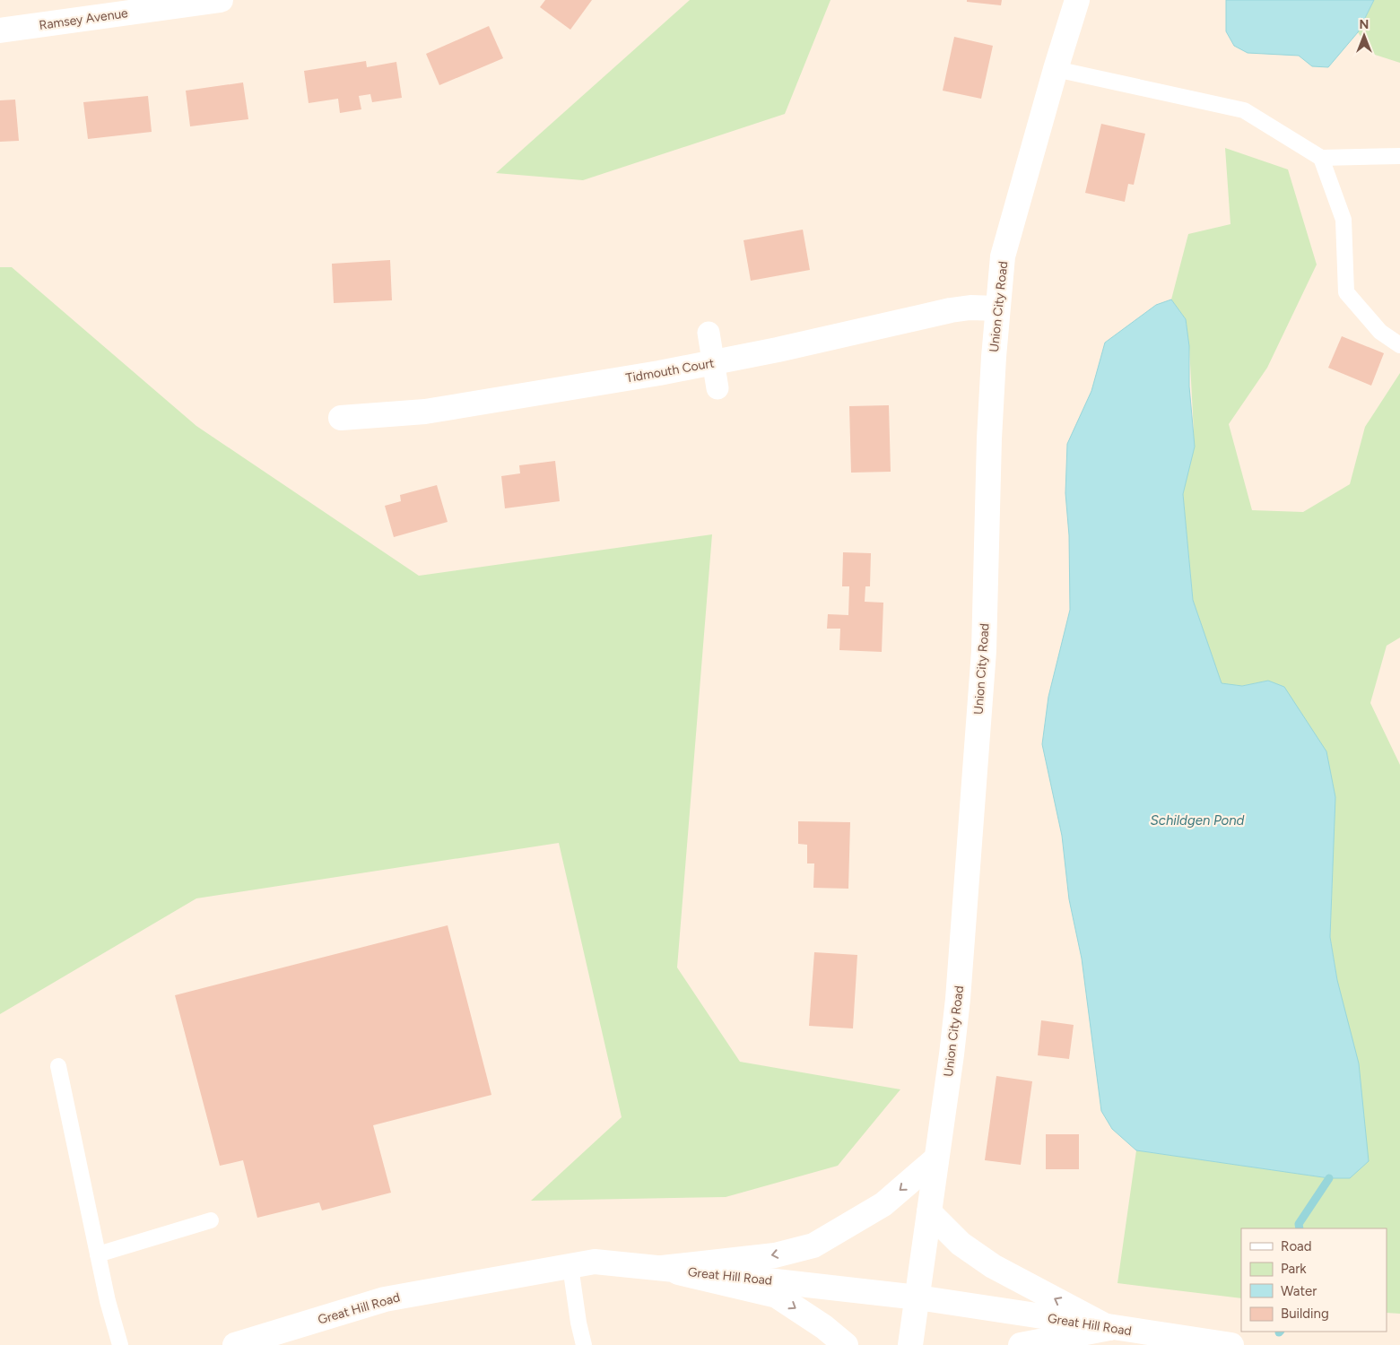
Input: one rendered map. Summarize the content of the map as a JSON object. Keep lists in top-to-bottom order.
{
  "streets": {
    "main road": [
      "Ramsey Avenue",
      "Union City Road",
      "Tidmouth Court",
      "Great Hill Road"
    ]
  },
  "crossings": [
    ["Union City Road", "Tidmouth Court"],
    ["Union City Road", "Great Hill Road"]
  ],
  "water": ["Schildgen Pond"],
  "legend": [
    "Road",
    "Park",
    "Water",
    "Building"
  ],
  "north": "top"
}
